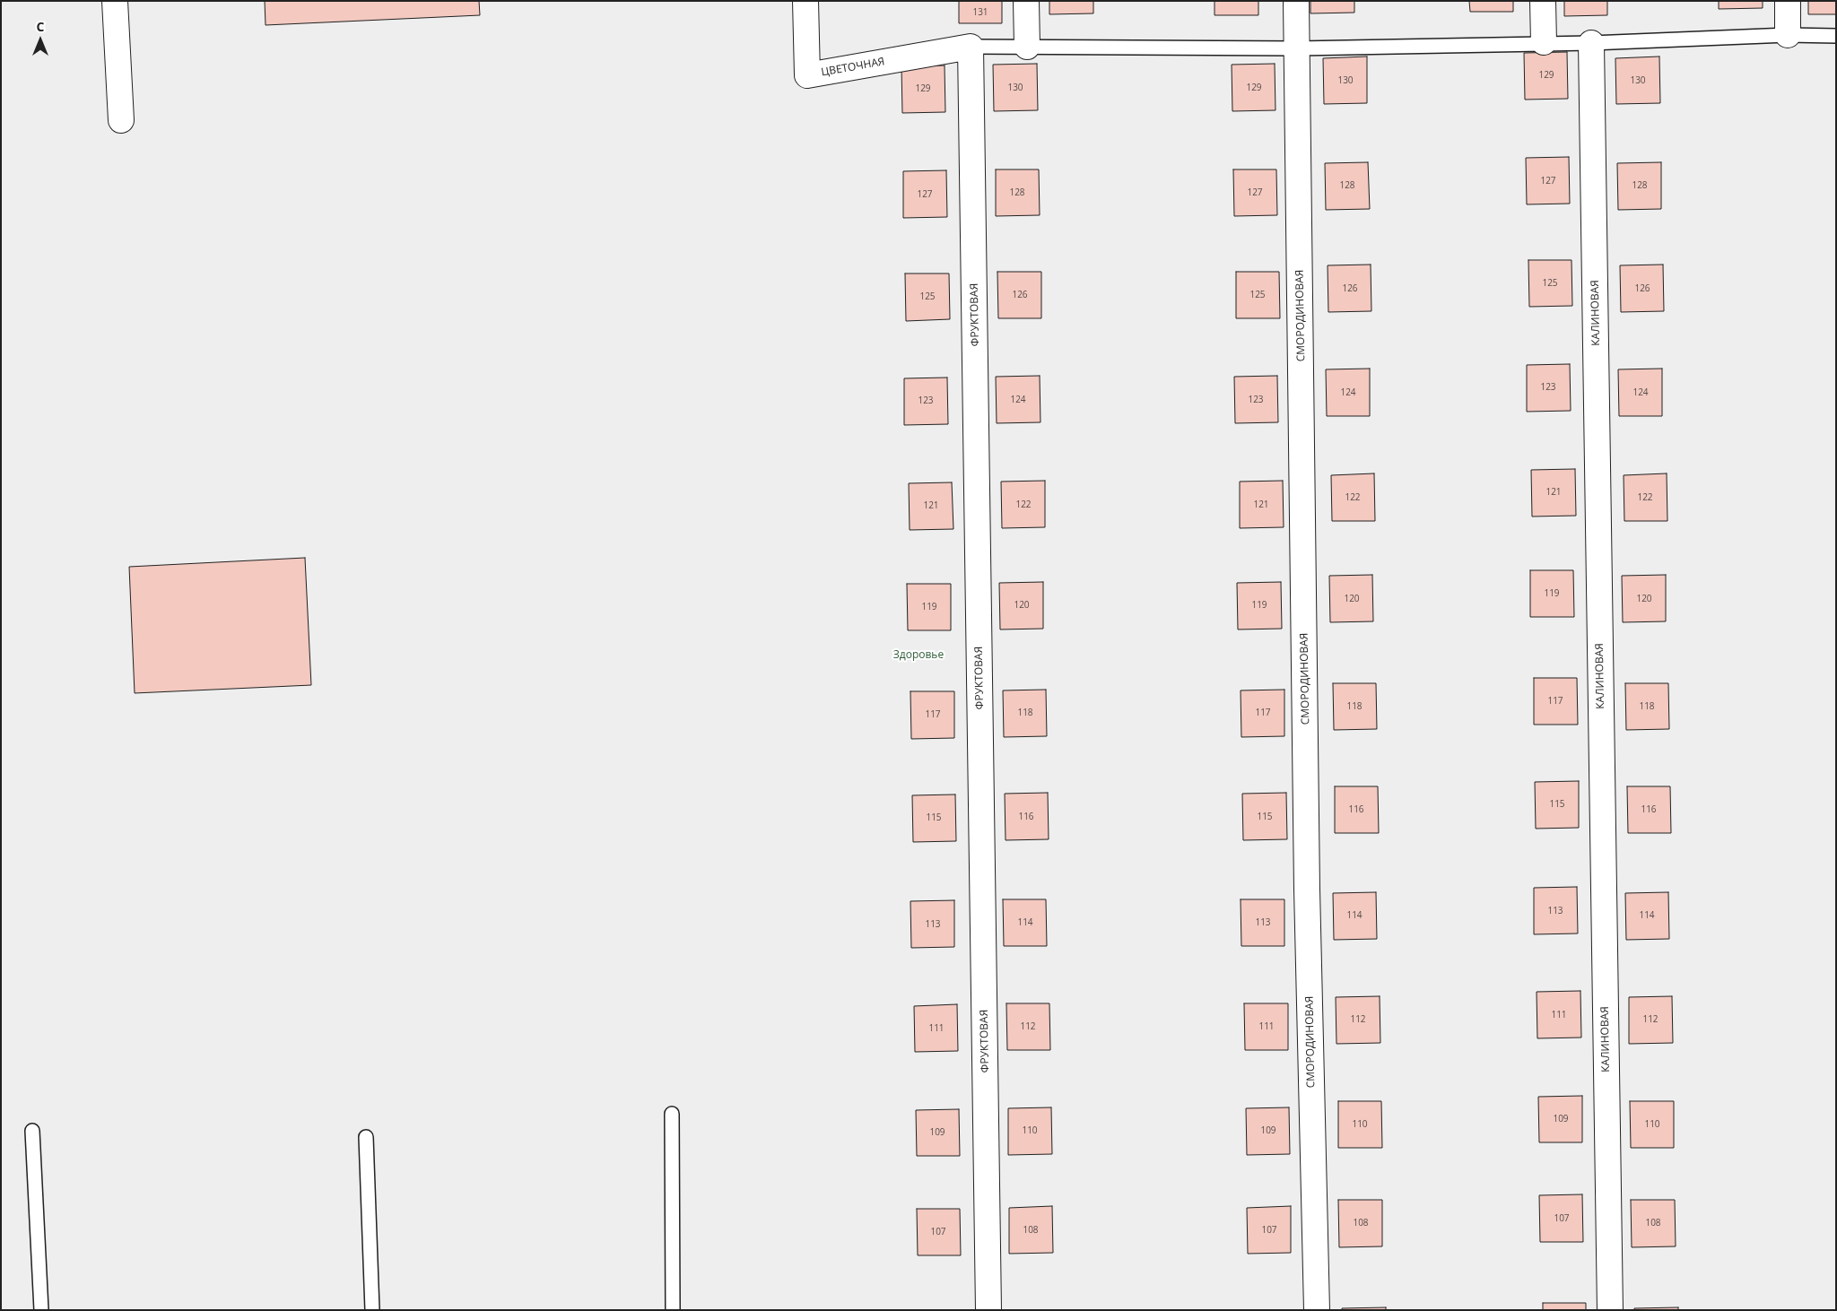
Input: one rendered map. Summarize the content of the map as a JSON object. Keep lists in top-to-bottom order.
{
  "streets": {
    "street": [
      "ЦВЕТОЧНАЯ",
      "КАЛИНОВАЯ",
      "ФРУКТОВАЯ",
      "СМОРОДИНОВАЯ"
    ]
  },
  "crossings": [
    ["ЦВЕТОЧНАЯ", "ФРУКТОВАЯ"]
  ],
  "parks": ["Здоровье"],
  "house_numbers": [
    "131",
    "129",
    "130",
    "130",
    "130",
    "129",
    "129",
    "127",
    "128",
    "128",
    "128",
    "127",
    "127",
    "125",
    "126",
    "126",
    "126",
    "125",
    "125",
    "123",
    "124",
    "124",
    "124",
    "123",
    "123",
    "121",
    "122",
    "122",
    "122",
    "121",
    "121",
    "119",
    "120",
    "120",
    "120",
    "119",
    "119",
    "117",
    "118",
    "118",
    "118",
    "117",
    "117",
    "115",
    "116",
    "116",
    "116",
    "115",
    "115",
    "113",
    "114",
    "114",
    "114",
    "113",
    "113",
    "111",
    "112",
    "112",
    "112",
    "111",
    "111",
    "109",
    "110",
    "110",
    "110",
    "109",
    "109",
    "107",
    "108",
    "108",
    "108",
    "107",
    "107"
  ],
  "north": "top"
}
